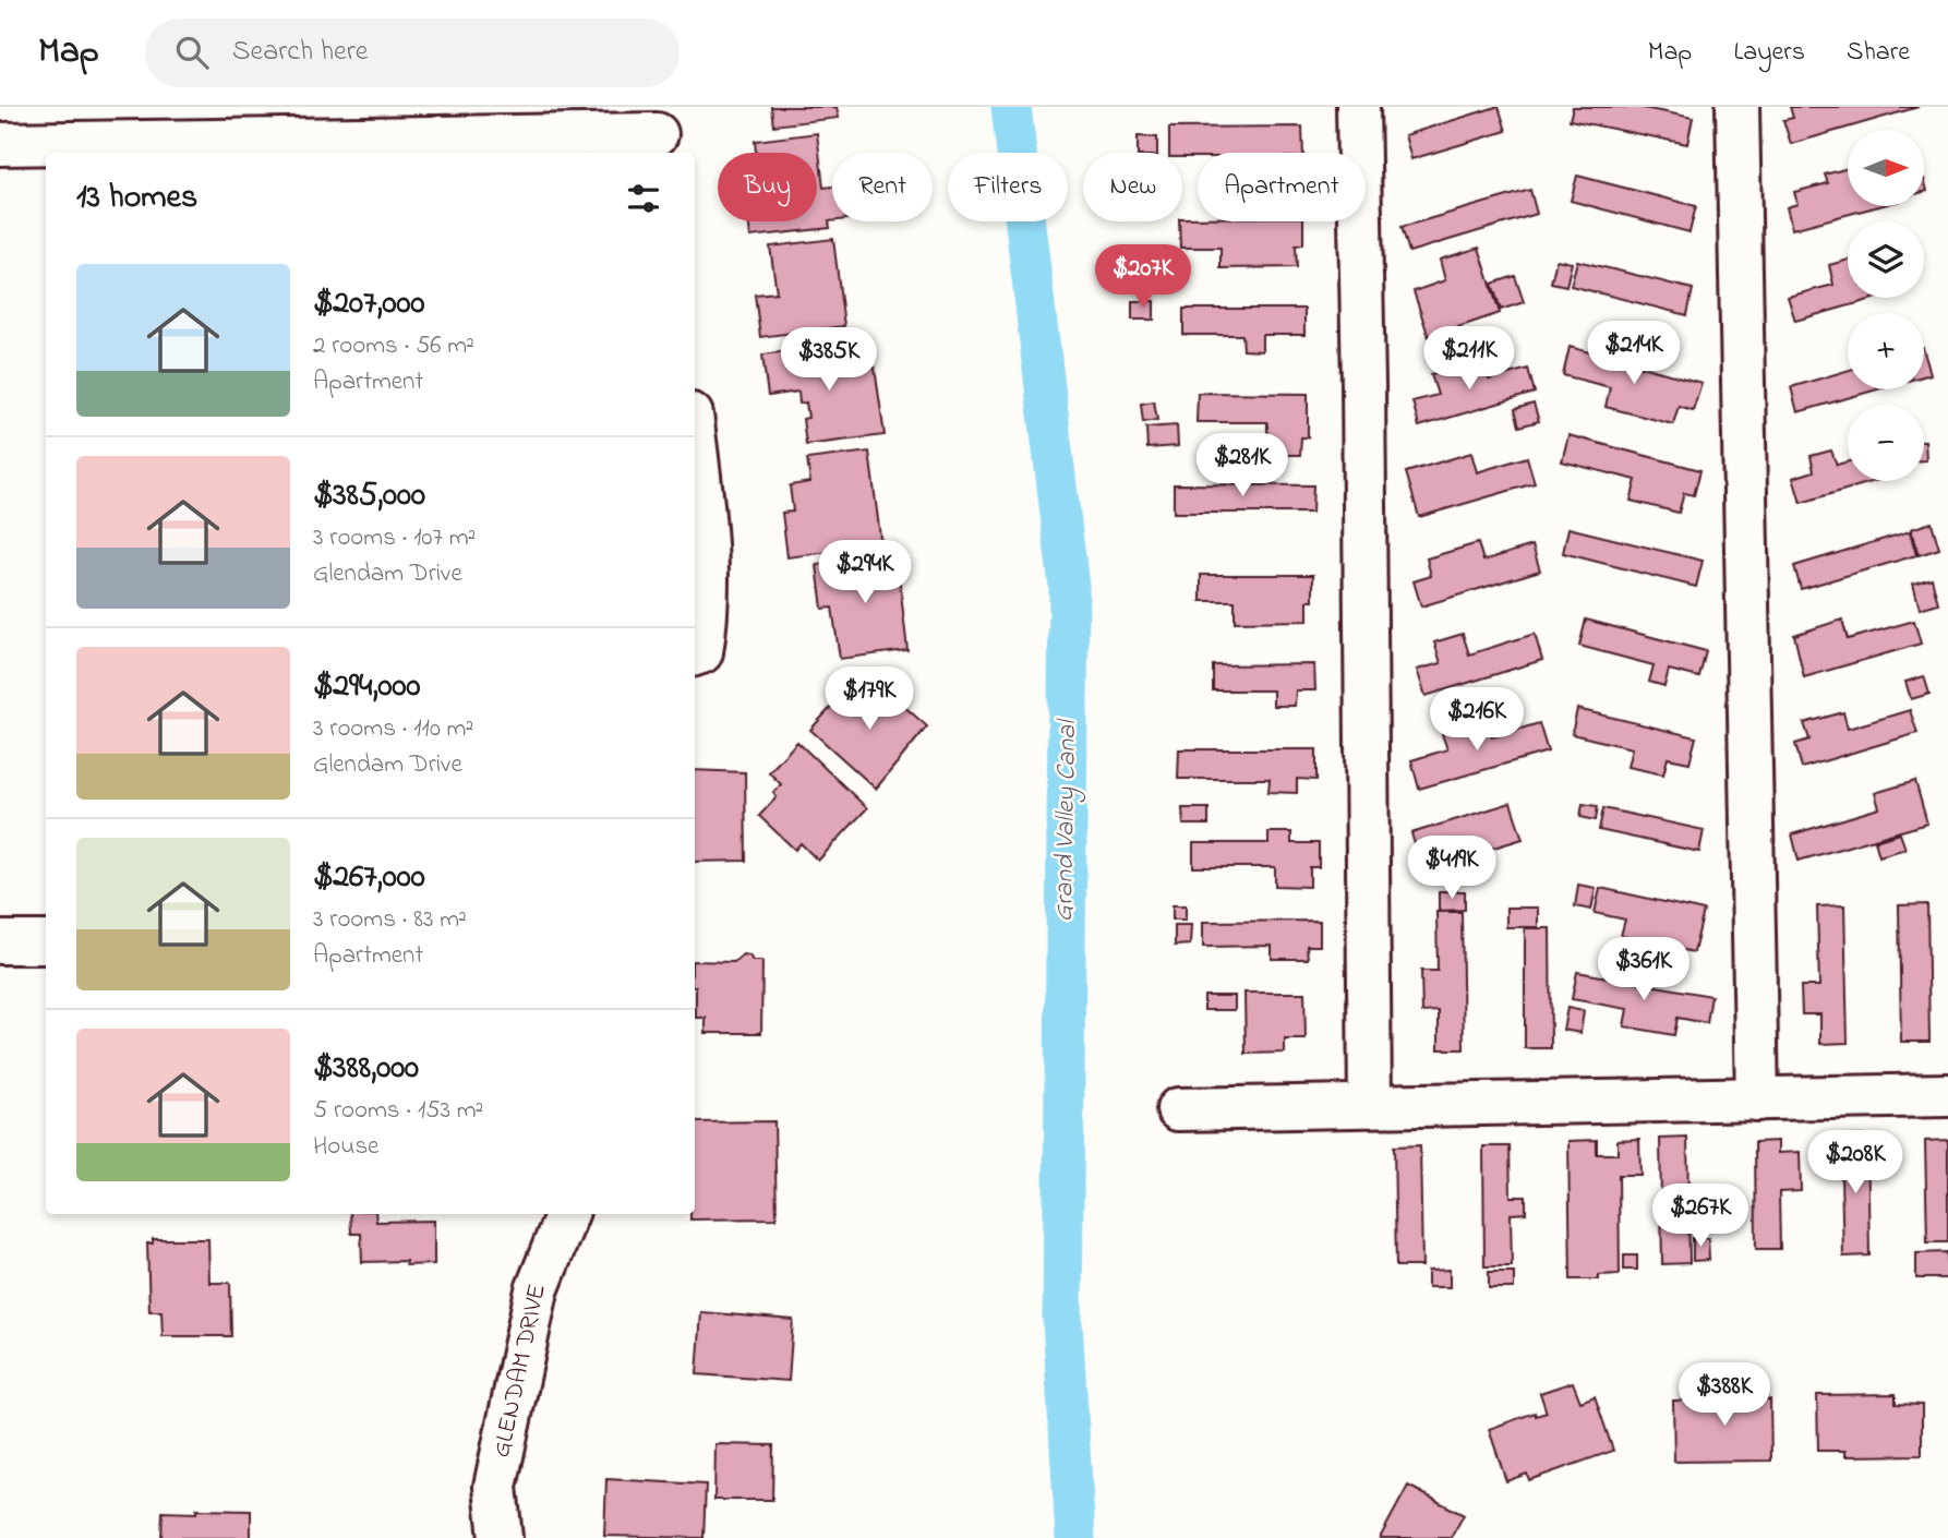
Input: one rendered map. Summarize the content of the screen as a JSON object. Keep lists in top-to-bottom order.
{
  "streets": {
    "street": ["GLENDAM DRIVE"]
  },
  "water": ["Grand Valley Canal"],
  "north": "right",
  "page": {
    "header": "Map",
    "search": "Search here",
    "nav": ["Map", "Layers", "Share"],
    "map_buttons": ["+", "−"],
    "chip": [
      "Buy",
      "Rent",
      "Filters",
      "New",
      "Apartment"
    ],
    "heading": "13 homes",
    "price": [
      "$207K",
      "$214K",
      "$211K",
      "$385K",
      "$281K",
      "$294K",
      "$179K",
      "$216K",
      "$419K",
      "$361K",
      "$208K",
      "$267K",
      "$388K"
    ],
    "list": [
      {
        "name": "$207,000",
        "note": "2 rooms · 56 m² · Apartment"
      },
      {
        "name": "$385,000",
        "note": "3 rooms · 107 m² · Glendam Drive"
      },
      {
        "name": "$294,000",
        "note": "3 rooms · 110 m² · Glendam Drive"
      },
      {
        "name": "$267,000",
        "note": "3 rooms · 83 m² · Apartment"
      },
      {
        "name": "$388,000",
        "note": "5 rooms · 153 m² · House"
      }
    ]
  }
}
